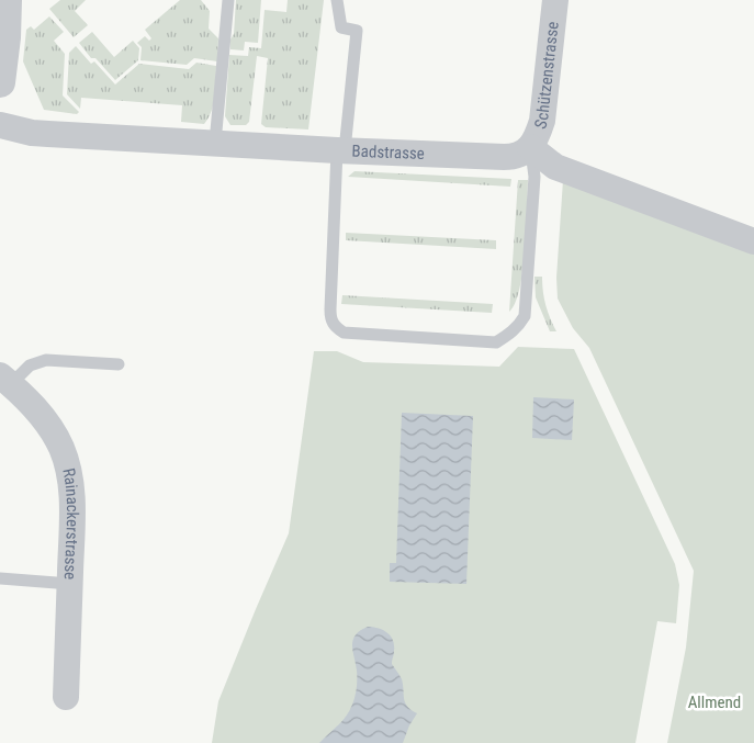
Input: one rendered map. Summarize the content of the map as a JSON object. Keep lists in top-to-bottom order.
{
  "streets": {
    "street": ["Schützenstrasse", "Badstrasse", "Rainackerstrasse"]
  },
  "crossings": [
    ["Schützenstrasse", "Badstrasse"]
  ],
  "parks": ["Allmend"]
}
